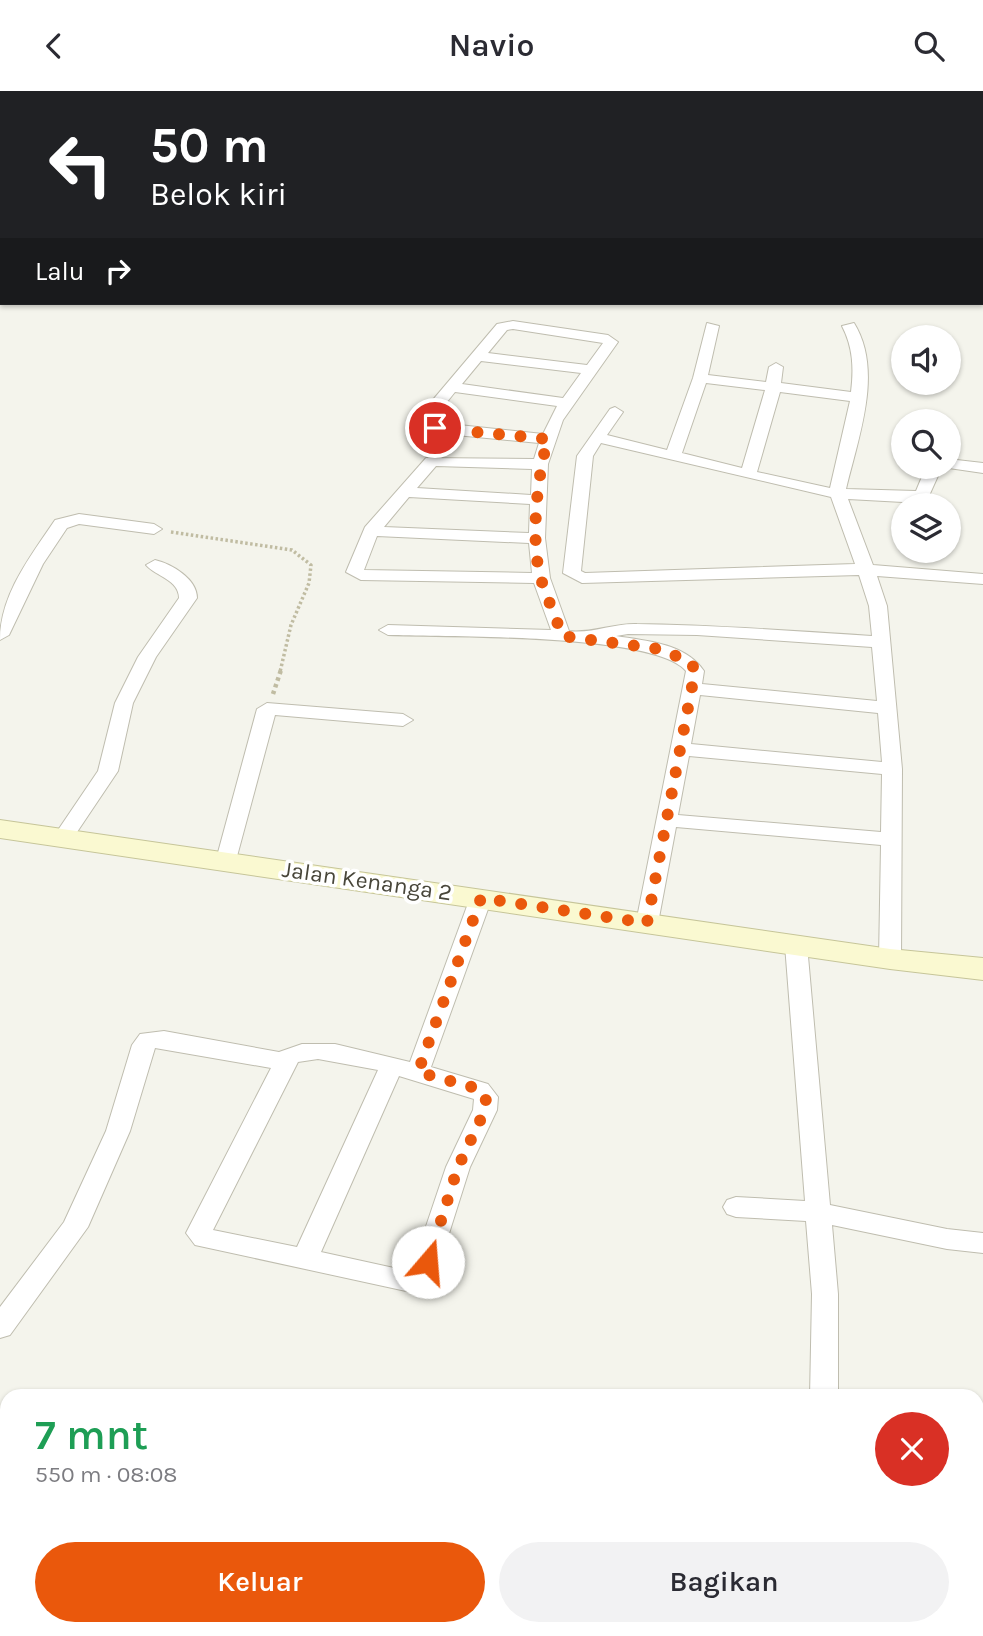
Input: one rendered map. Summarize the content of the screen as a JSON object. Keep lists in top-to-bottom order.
{
  "streets": {
    "main road": ["Jalan Kenanga 2"]
  },
  "page": {
    "header": "Navio",
    "turn": ["50 m", "Belok kiri"],
    "then": "Lalu",
    "heading": ["7 mnt", "550 m · 08:08"],
    "buttons": ["Keluar", "Bagikan"]
  }
}
